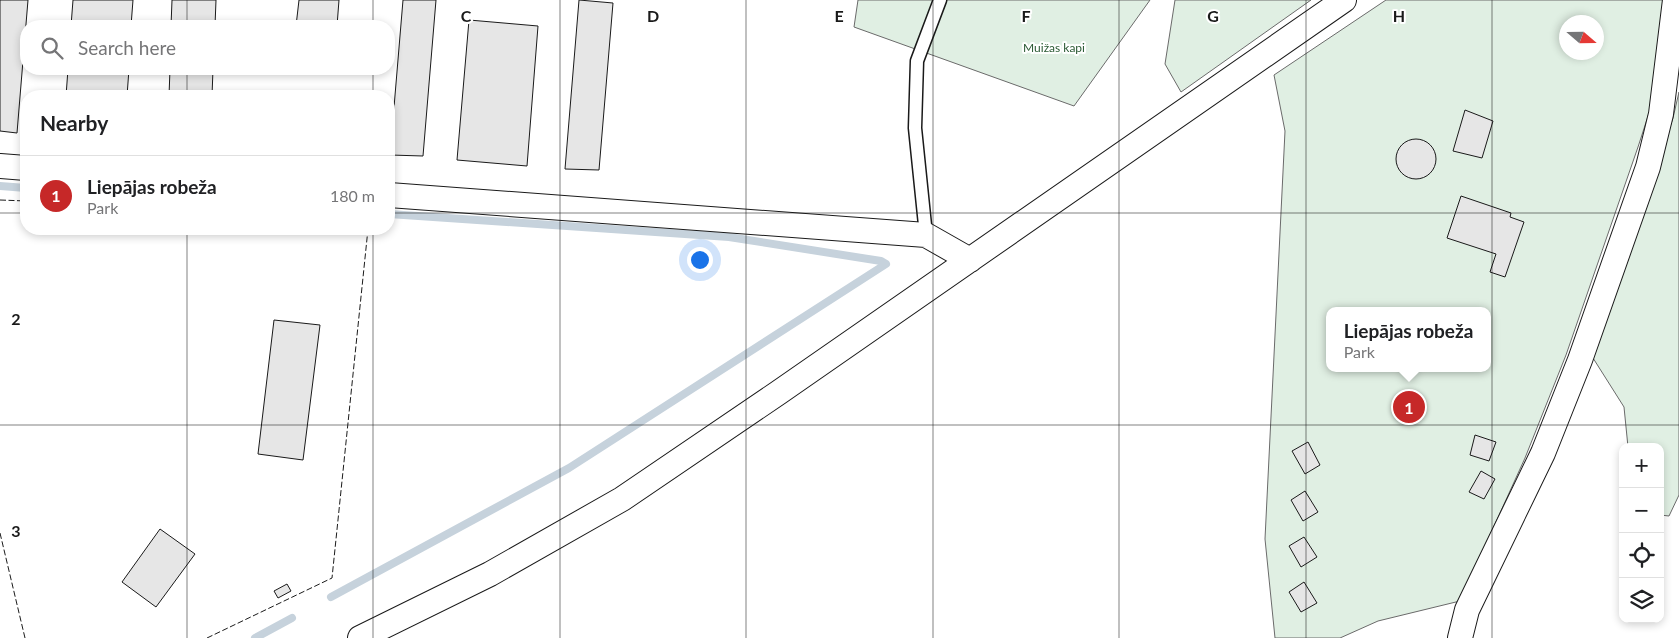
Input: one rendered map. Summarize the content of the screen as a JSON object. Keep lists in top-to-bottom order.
{
  "parks": ["Muižas kapi"],
  "north": "right",
  "page": {
    "search": "Search here",
    "heading": "Nearby",
    "list": [
      {
        "mark": "1",
        "name": "Liepājas robeža",
        "note": "Park",
        "value": "180 m"
      }
    ],
    "popup": ["Liepājas robeža", "Park"],
    "pins": "1",
    "map_buttons": ["+", "−"]
  },
  "grid": {
    "columns": [
      "C",
      "D",
      "E",
      "F",
      "G",
      "H"
    ],
    "rows": ["2", "3"]
  }
}
